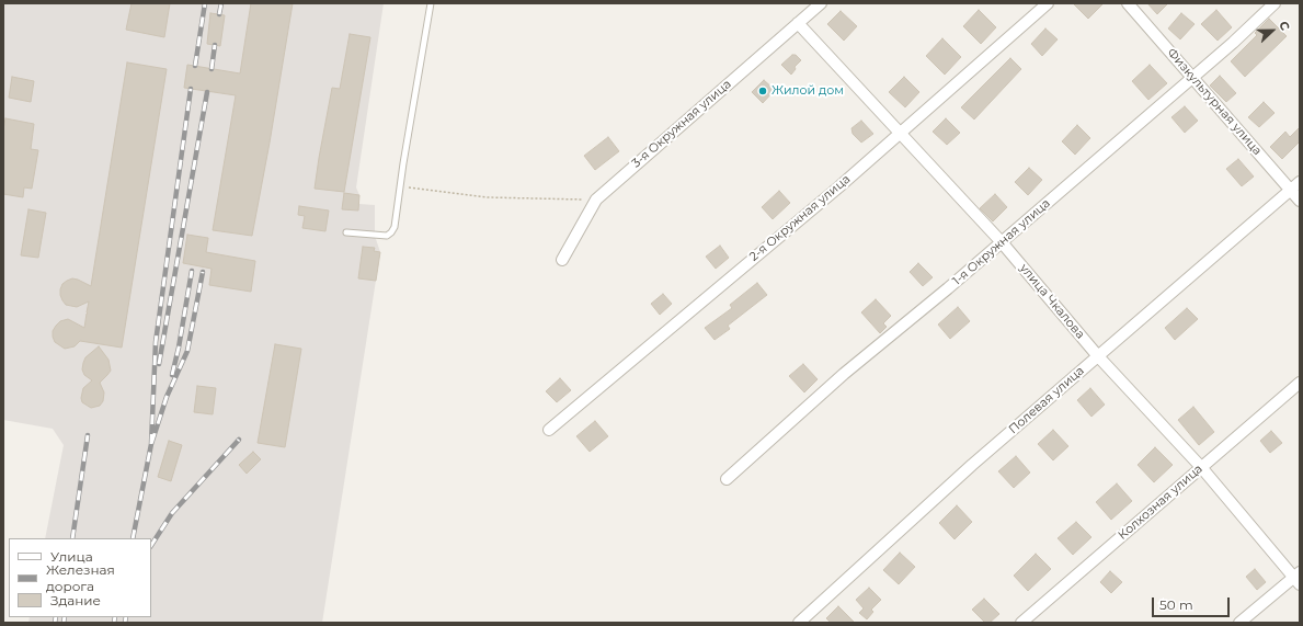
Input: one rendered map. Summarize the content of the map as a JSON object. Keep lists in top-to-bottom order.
{
  "streets": {
    "street": [
      "Физкультурная улица",
      "3-я Окружная улица",
      "2-я Окружная улица",
      "1-я Окружная улица",
      "улица Чкалова",
      "Полевая улица",
      "Колхозная улица"
    ]
  },
  "crossings": [
    ["Физкультурная улица", "1-я Окружная улица"],
    ["Физкультурная улица", "Полевая улица"],
    ["3-я Окружная улица", "улица Чкалова"],
    ["2-я Окружная улица", "улица Чкалова"],
    ["1-я Окружная улица", "улица Чкалова"],
    ["улица Чкалова", "Полевая улица"],
    ["улица Чкалова", "Колхозная улица"]
  ],
  "places": ["Жилой дом"],
  "legend": ["Улица", "Железная дорога", "Здание"],
  "scale_bar": "50 m",
  "north": "right"
}
